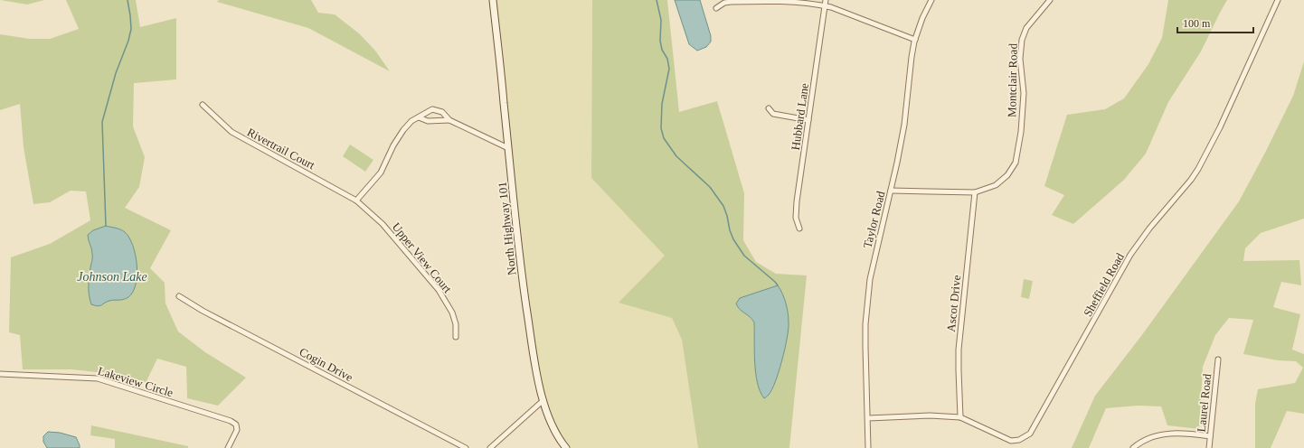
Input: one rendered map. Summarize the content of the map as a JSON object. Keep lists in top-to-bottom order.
{
  "streets": {
    "main road": ["North Highway 101"],
    "street": [
      "Montclair Road",
      "Hubbard Lane",
      "Rivertrail Court",
      "Taylor Road",
      "Upper View Court",
      "Sheffield Road",
      "Ascot Drive",
      "Cogin Drive",
      "Lakeview Circle",
      "Laurel Road"
    ]
  },
  "crossings": [
    ["Montclair Road", "Taylor Road"],
    ["Montclair Road", "Ascot Drive"],
    ["Rivertrail Court", "Upper View Court"],
    ["Taylor Road", "Sheffield Road"],
    ["Sheffield Road", "Ascot Drive"]
  ],
  "water": ["Johnson Lake"],
  "scale_bar": "100 m"
}
